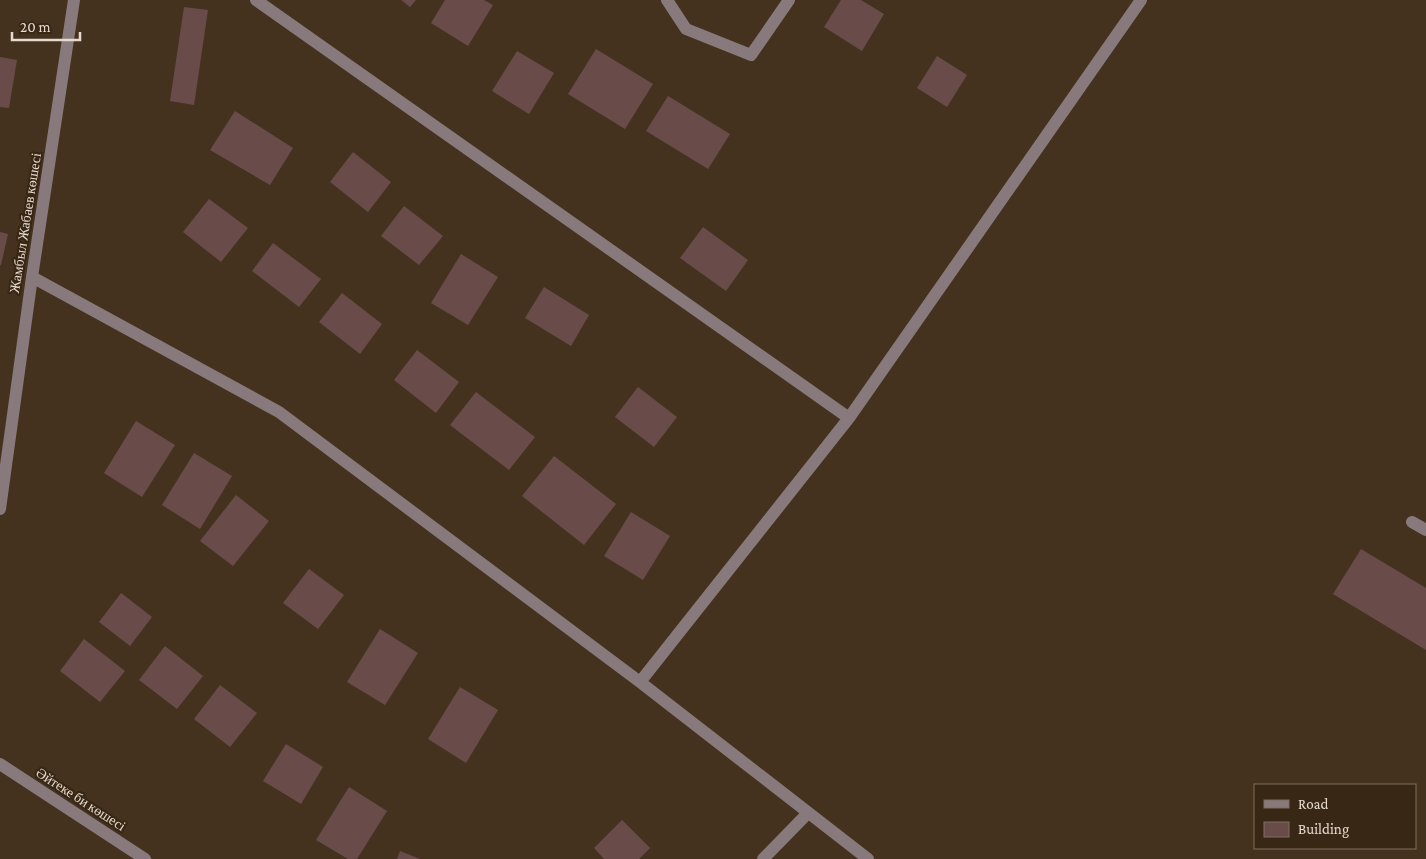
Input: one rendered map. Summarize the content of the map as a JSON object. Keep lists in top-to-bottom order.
{
  "streets": {
    "street": ["Жамбыл Жабаев көшесі", "Әйтеке би көшесі"]
  },
  "legend": ["Road", "Building"],
  "scale_bar": "20 m"
}
